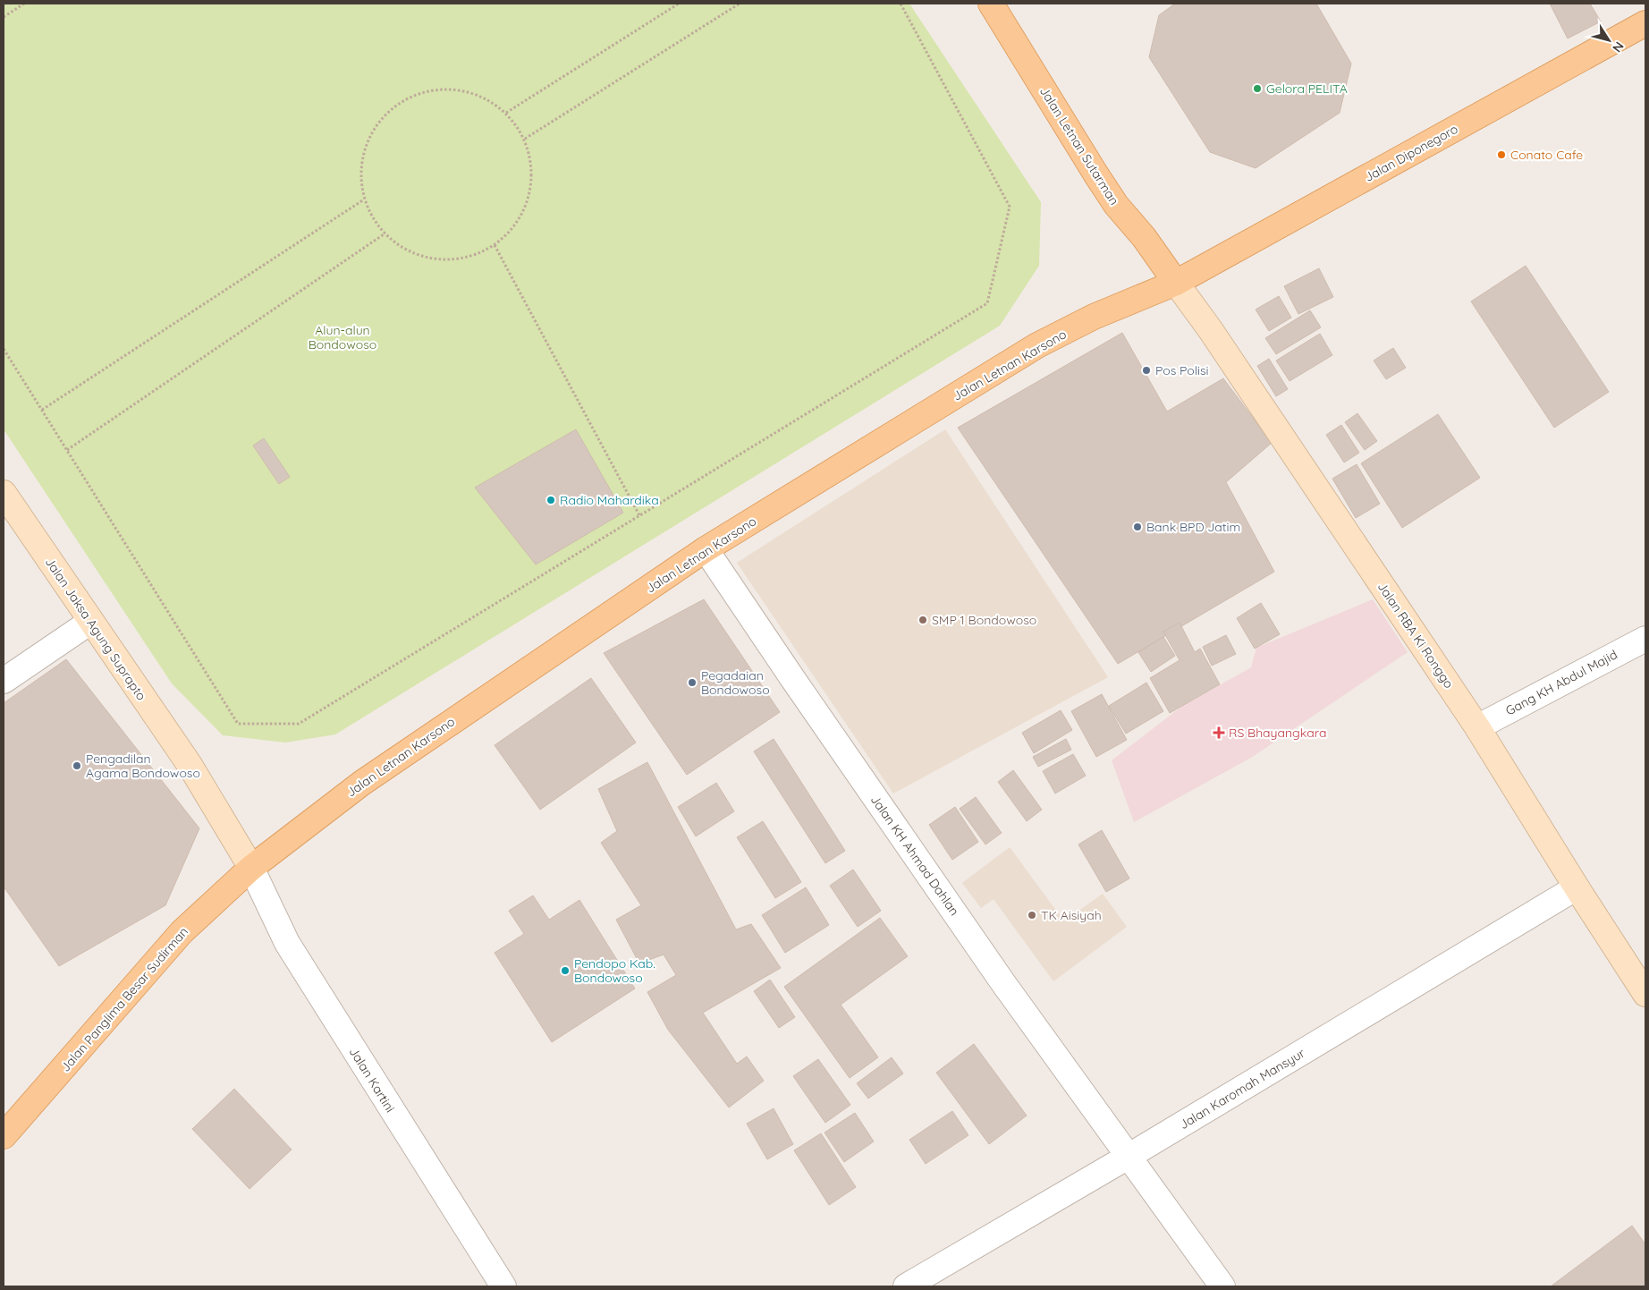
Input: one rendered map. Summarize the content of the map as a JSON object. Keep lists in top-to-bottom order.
{
  "streets": {
    "main road": [
      "Jalan Letnan Sutarman",
      "Jalan Diponegoro",
      "Jalan Letnan Karsono",
      "Jalan Jaksa Agung Suprapto",
      "Jalan RBA Ki Ronggo",
      "Jalan Panglima Besar Sudirman"
    ],
    "street": [
      "Gang KH Abdul Majid",
      "Jalan KH Ahmad Dahlan",
      "Jalan Kartini",
      "Jalan Karomah Mansyur"
    ]
  },
  "crossings": [
    ["Jalan Letnan Sutarman", "Jalan Diponegoro"],
    ["Jalan Letnan Sutarman", "Jalan Letnan Karsono"],
    ["Jalan Letnan Sutarman", "Jalan RBA Ki Ronggo"],
    ["Jalan Diponegoro", "Jalan Letnan Karsono"],
    ["Jalan Diponegoro", "Jalan RBA Ki Ronggo"],
    ["Jalan Letnan Karsono", "Jalan Jaksa Agung Suprapto"],
    ["Jalan Letnan Karsono", "Jalan RBA Ki Ronggo"],
    ["Jalan Letnan Karsono", "Jalan KH Ahmad Dahlan"],
    ["Jalan Letnan Karsono", "Jalan Panglima Besar Sudirman"],
    ["Jalan Letnan Karsono", "Jalan Kartini"],
    ["Jalan Jaksa Agung Suprapto", "Jalan Panglima Besar Sudirman"],
    ["Jalan Jaksa Agung Suprapto", "Jalan Kartini"],
    ["Jalan RBA Ki Ronggo", "Gang KH Abdul Majid"],
    ["Jalan RBA Ki Ronggo", "Jalan Karomah Mansyur"],
    ["Jalan KH Ahmad Dahlan", "Jalan Karomah Mansyur"],
    ["Jalan Panglima Besar Sudirman", "Jalan Kartini"]
  ],
  "parks": ["Alun-alun Bondowoso"],
  "places": {
    "other": [
      "Gelora PELITA",
      "Conato Cafe",
      "Pos Polisi",
      "Radio Mahardika",
      "Bank BPD Jatim",
      "SMP 1 Bondowoso",
      "Pegadaian Bondowoso",
      "Pengadilan Agama Bondowoso",
      "TK Aisiyah",
      "Pendopo Kab. Bondowoso"
    ],
    "health": ["RS Bhayangkara"]
  },
  "north": "bottom right"
}
